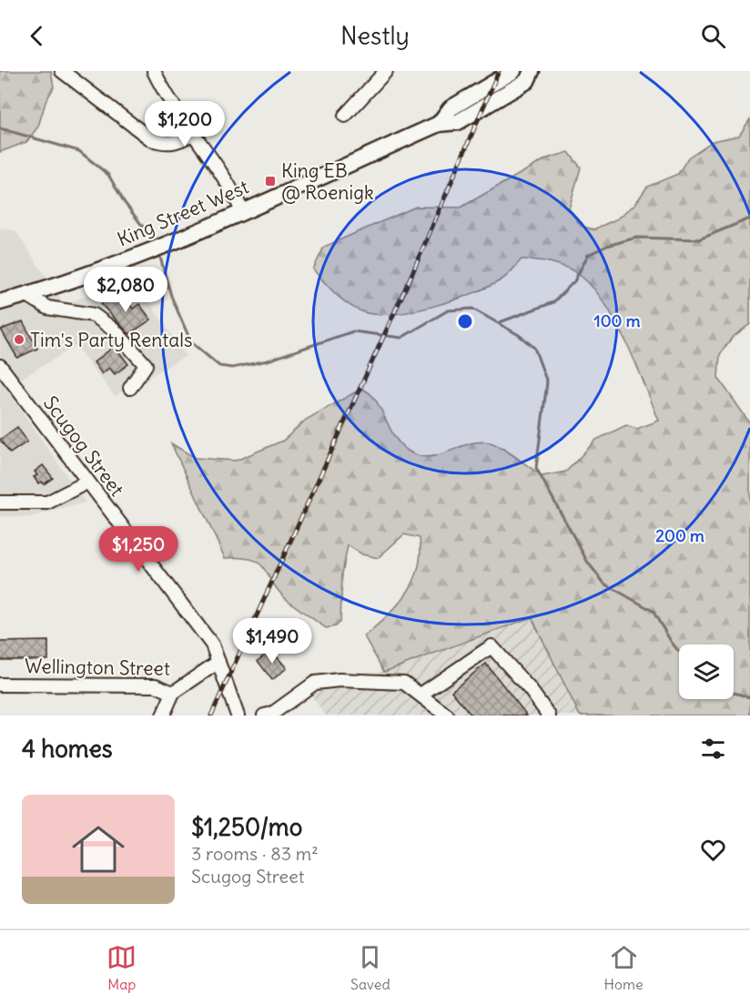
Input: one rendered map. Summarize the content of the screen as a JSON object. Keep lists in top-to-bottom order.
{
  "streets": {
    "main road": ["King Street West"],
    "street": ["Scugog Street", "Wellington Street"]
  },
  "crossings": [
    ["Scugog Street", "Wellington Street"]
  ],
  "places": {
    "transit": ["King EB @ Roenigk"],
    "other": ["Tim's Party Rentals"]
  },
  "page": {
    "header": "Nestly",
    "price": [
      "$1,200",
      "$2,080",
      "$1,250",
      "$1,490"
    ],
    "heading": "4 homes",
    "list": [
      {
        "name": "$1,250/mo",
        "note": "3 rooms · 83 m² · Scugog Street"
      }
    ],
    "tabs": ["Map", "Saved", "Home"]
  },
  "rings": ["100 m", "200 m"]
}
